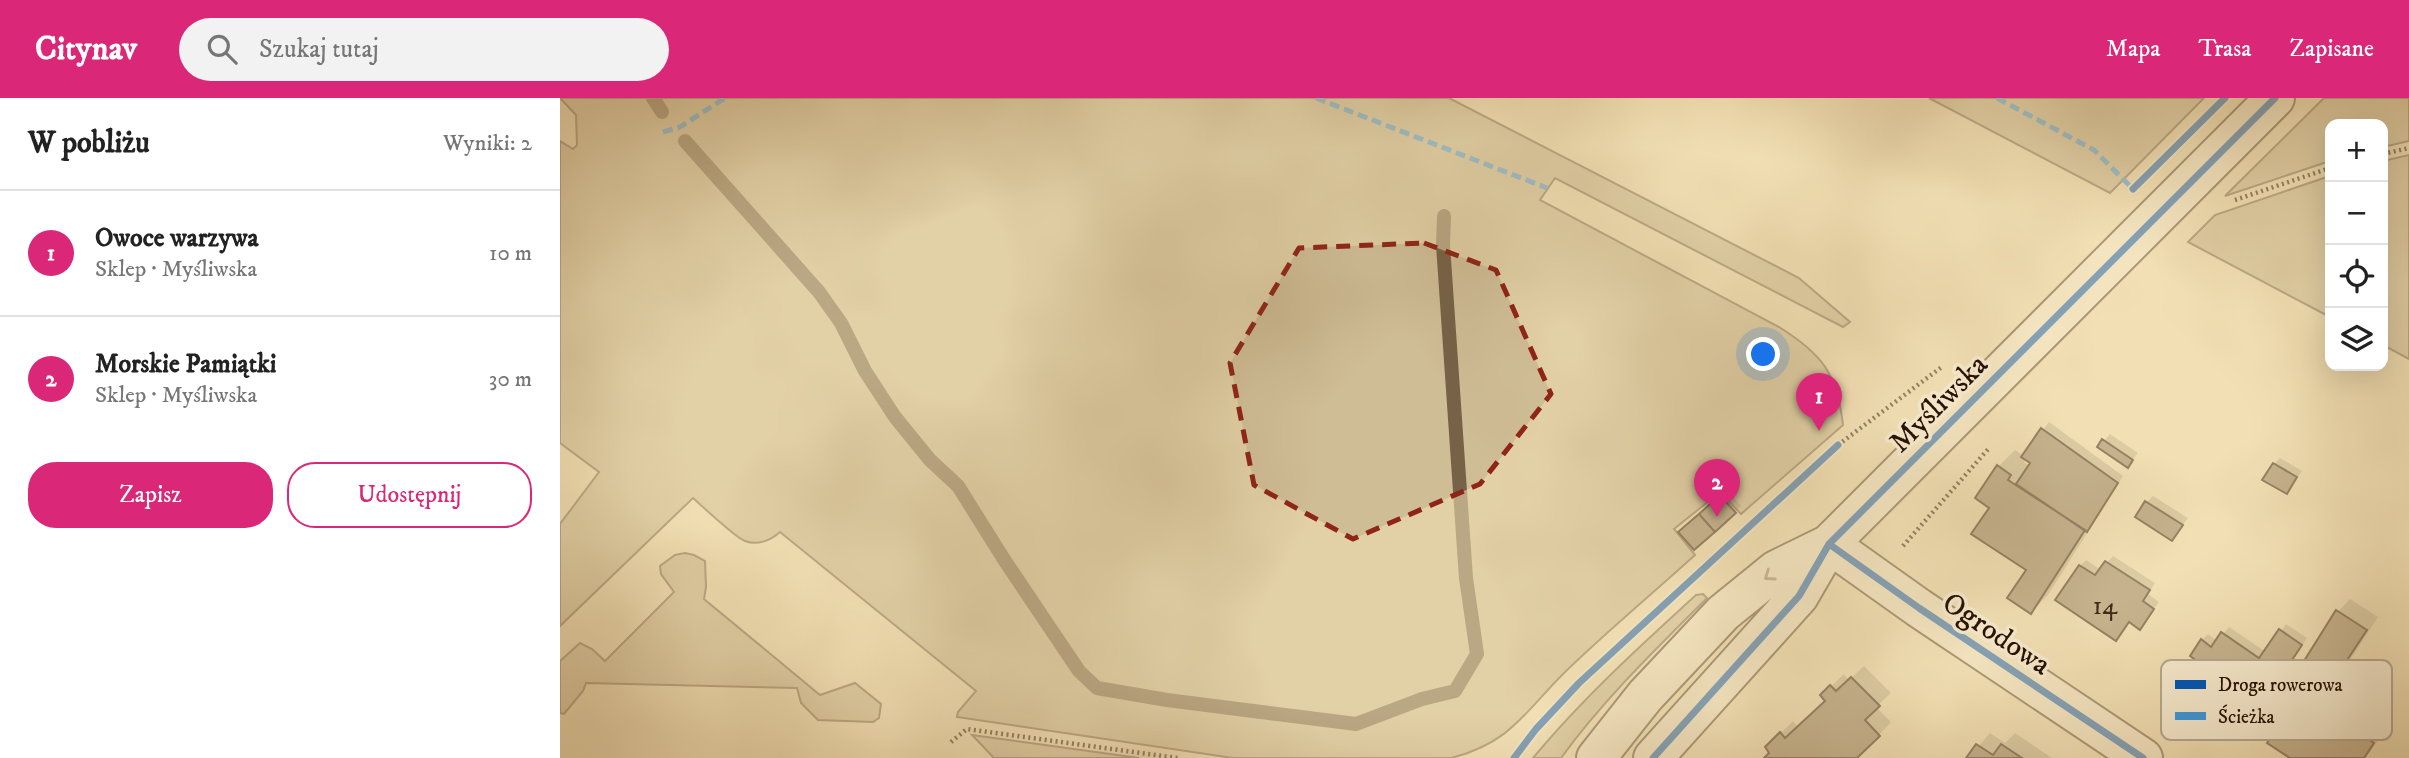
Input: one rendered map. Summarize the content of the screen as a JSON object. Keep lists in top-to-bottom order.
{
  "streets": {
    "street": ["Myśliwska", "Ogrodowa"]
  },
  "crossings": [
    ["Myśliwska", "Ogrodowa"]
  ],
  "house_numbers": ["14"],
  "legend": ["Droga rowerowa", "Ścieżka"],
  "page": {
    "header": "Citynav",
    "search": "Szukaj tutaj",
    "nav": ["Mapa", "Trasa", "Zapisane"],
    "heading": ["W pobliżu", "Wyniki: 2"],
    "map_buttons": ["+", "−"],
    "list": [
      {
        "mark": "1",
        "name": "Owoce warzywa",
        "note": "Sklep · Myśliwska",
        "value": "10 m"
      },
      {
        "mark": "2",
        "name": "Morskie Pamiątki",
        "note": "Sklep · Myśliwska",
        "value": "30 m"
      }
    ],
    "pins": ["1", "2"],
    "buttons": ["Zapisz", "Udostępnij"]
  }
}
